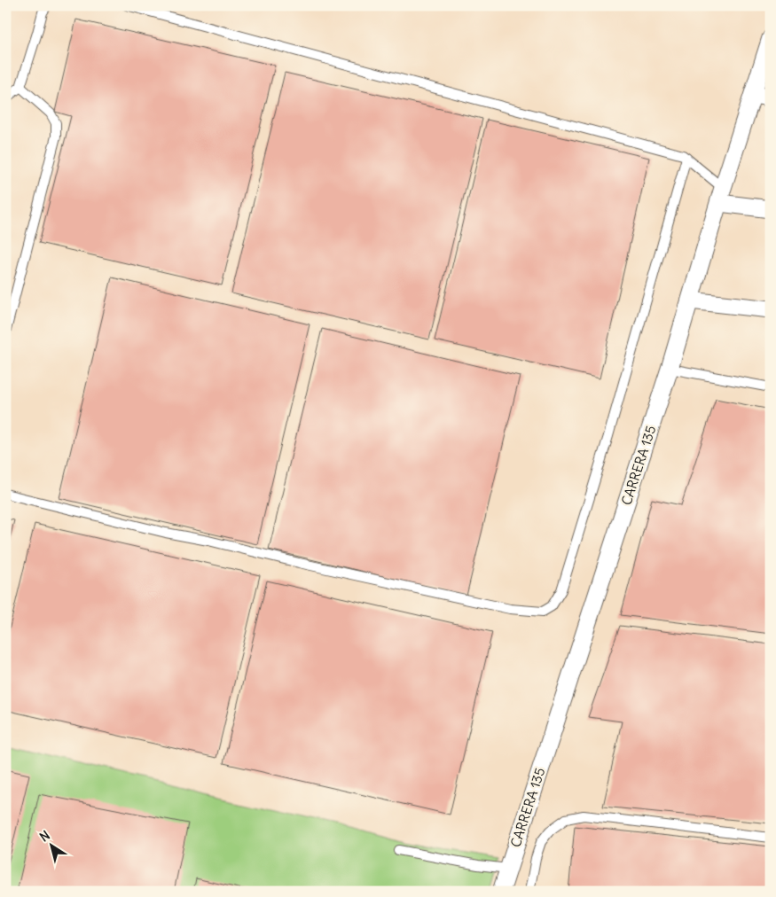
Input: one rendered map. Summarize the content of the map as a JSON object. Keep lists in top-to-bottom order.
{
  "streets": {
    "street": ["CARRERA 135"]
  },
  "north": "top left"
}
